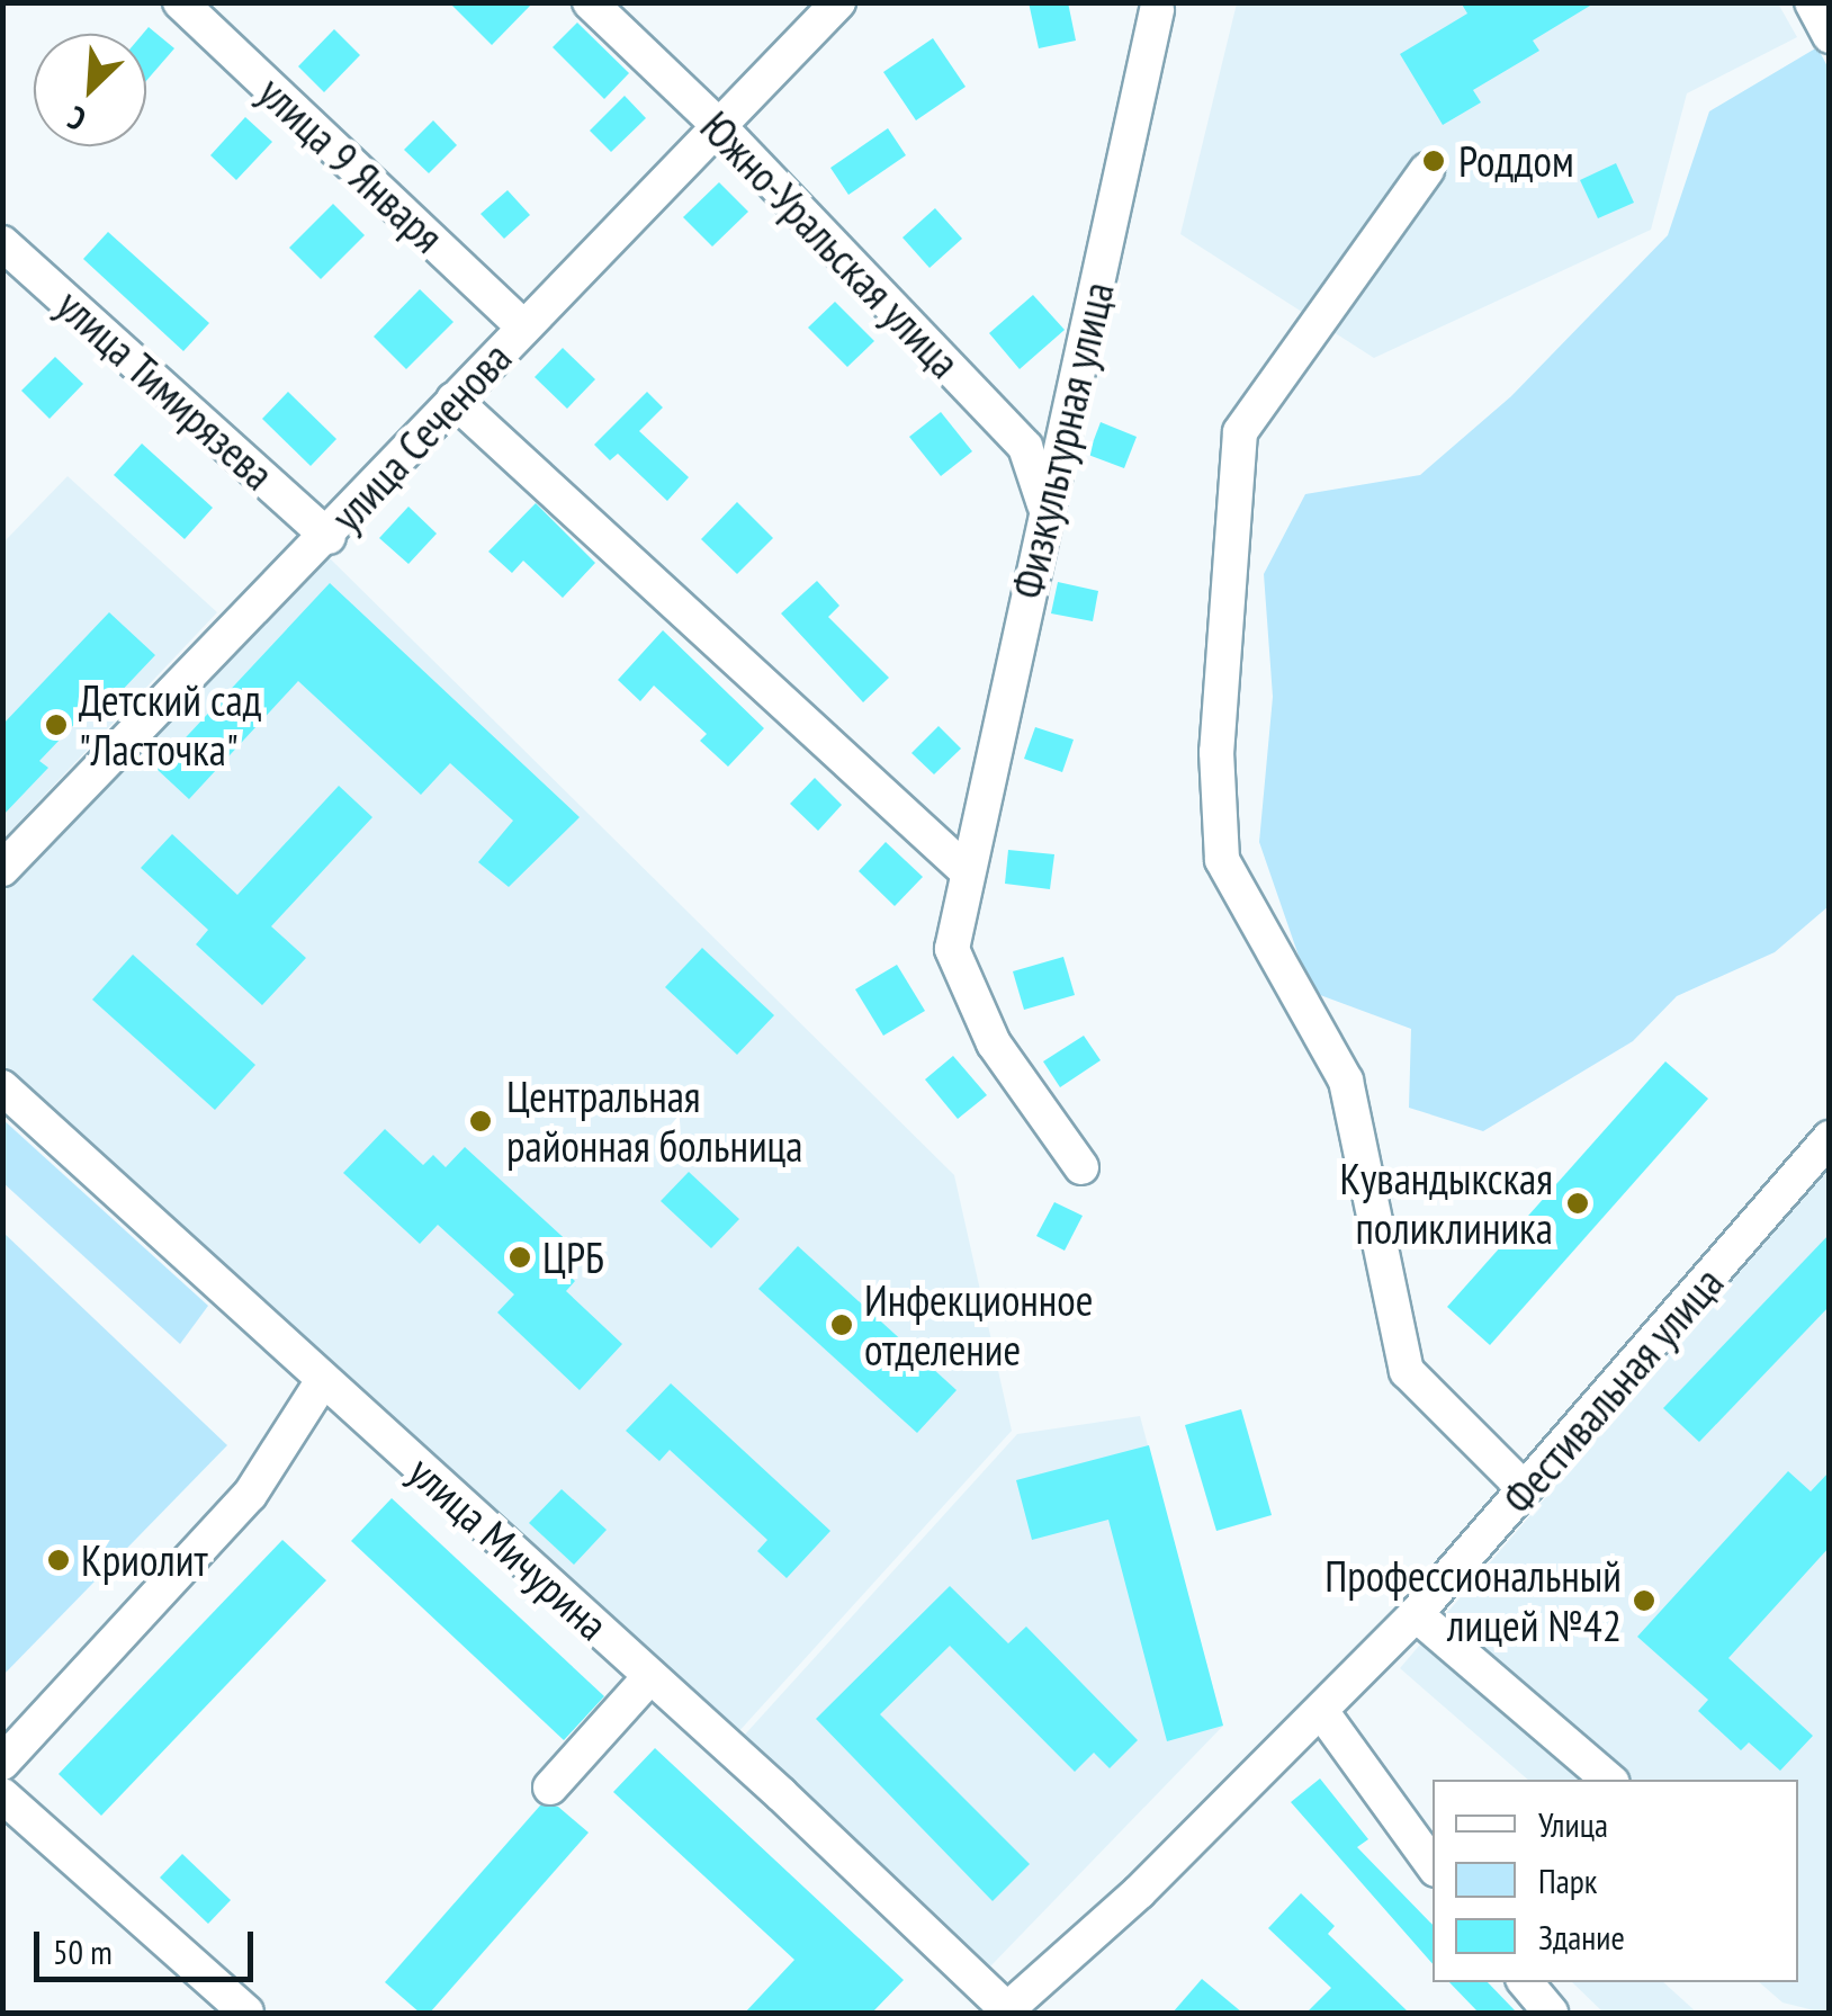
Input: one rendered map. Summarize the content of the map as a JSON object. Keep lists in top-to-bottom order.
{
  "streets": {
    "street": [
      "улица 9 Января",
      "Южно-Уральская улица",
      "улица Тимирязева",
      "улица Сеченова",
      "Физкультурная улица",
      "Фестивальная улица",
      "улица Мичурина"
    ]
  },
  "crossings": [
    ["улица 9 Января", "улица Сеченова"],
    ["Южно-Уральская улица", "улица Сеченова"],
    ["Южно-Уральская улица", "Физкультурная улица"],
    ["улица Тимирязева", "улица Сеченова"],
    ["Фестивальная улица", "улица Мичурина"]
  ],
  "places": [
    "Роддом",
    "Детский сад \"Ласточка\"",
    "Центральная районная больница",
    "Кувандыкская поликлиника",
    "ЦРБ",
    "Инфекционное отделение",
    "Криолит",
    "Профессиональный лицей №42"
  ],
  "legend": ["Улица", "Парк", "Здание"],
  "scale_bar": "50 m",
  "north": "bottom left"
}
